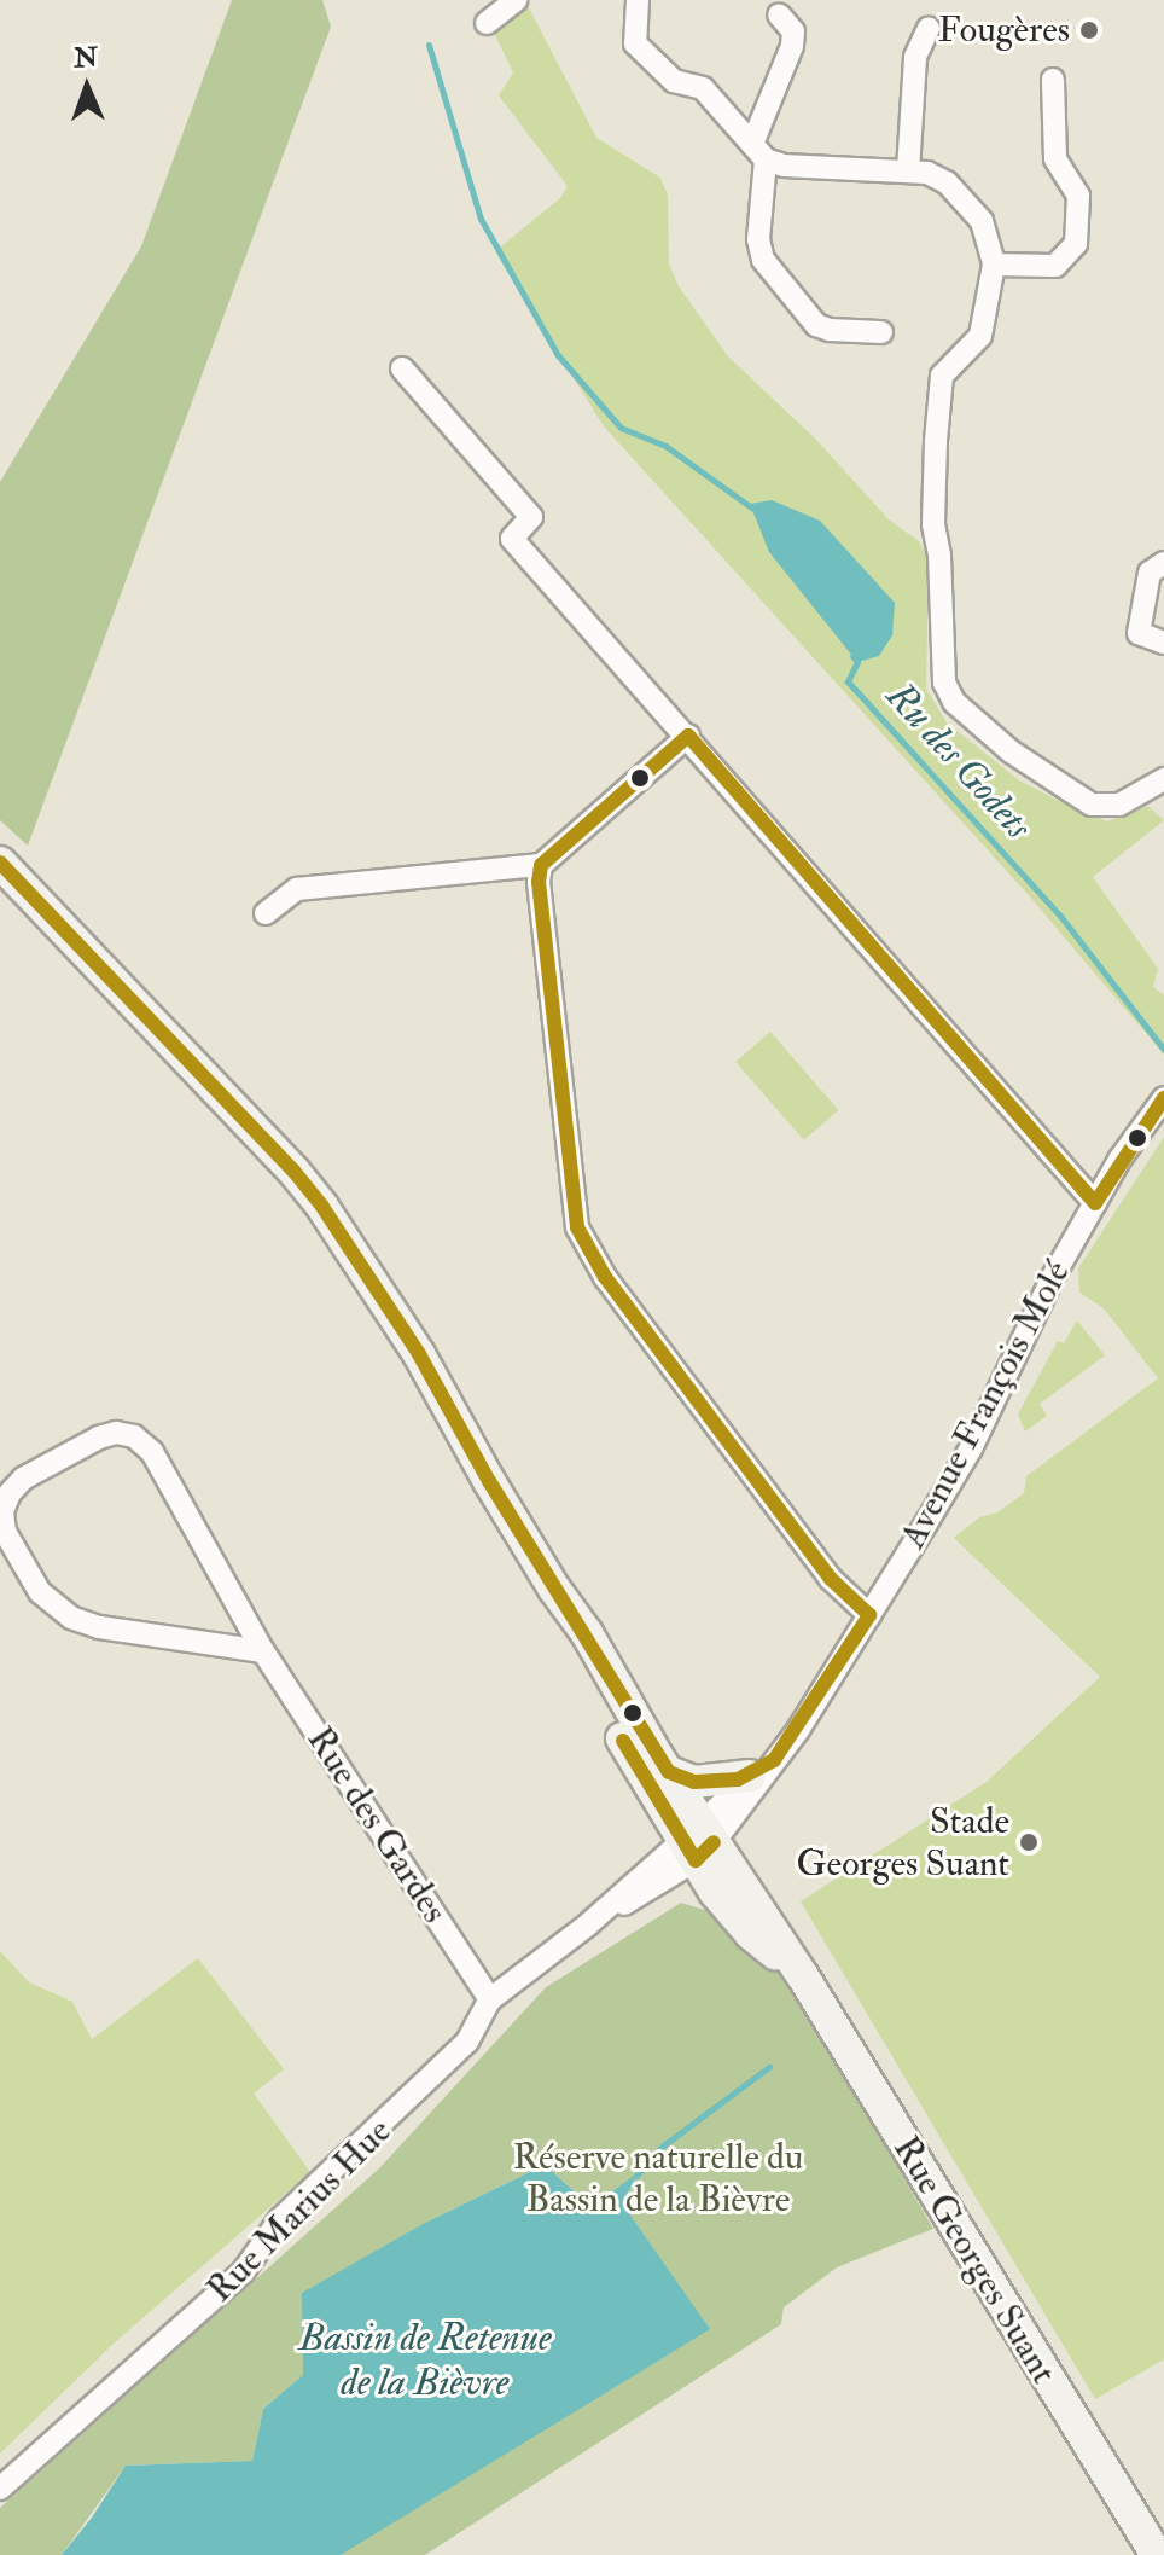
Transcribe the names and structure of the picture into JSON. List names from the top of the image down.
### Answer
{
  "streets": {
    "main road": ["Rue Georges Suant"],
    "street": ["Avenue François Molé", "Rue des Gardes", "Rue Marius Hue"]
  },
  "crossings": [
    ["Avenue François Molé", "Rue Marius Hue"],
    ["Avenue François Molé", "Rue Georges Suant"],
    ["Rue des Gardes", "Rue Marius Hue"],
    ["Rue Marius Hue", "Rue Georges Suant"]
  ],
  "water": ["Ru des Godets", "Bassin de Retenue de la Bièvre"],
  "parks": ["Réserve naturelle du Bassin de la Bièvre"],
  "places": ["Fougères", "Stade Georges Suant"],
  "north": "top"
}
